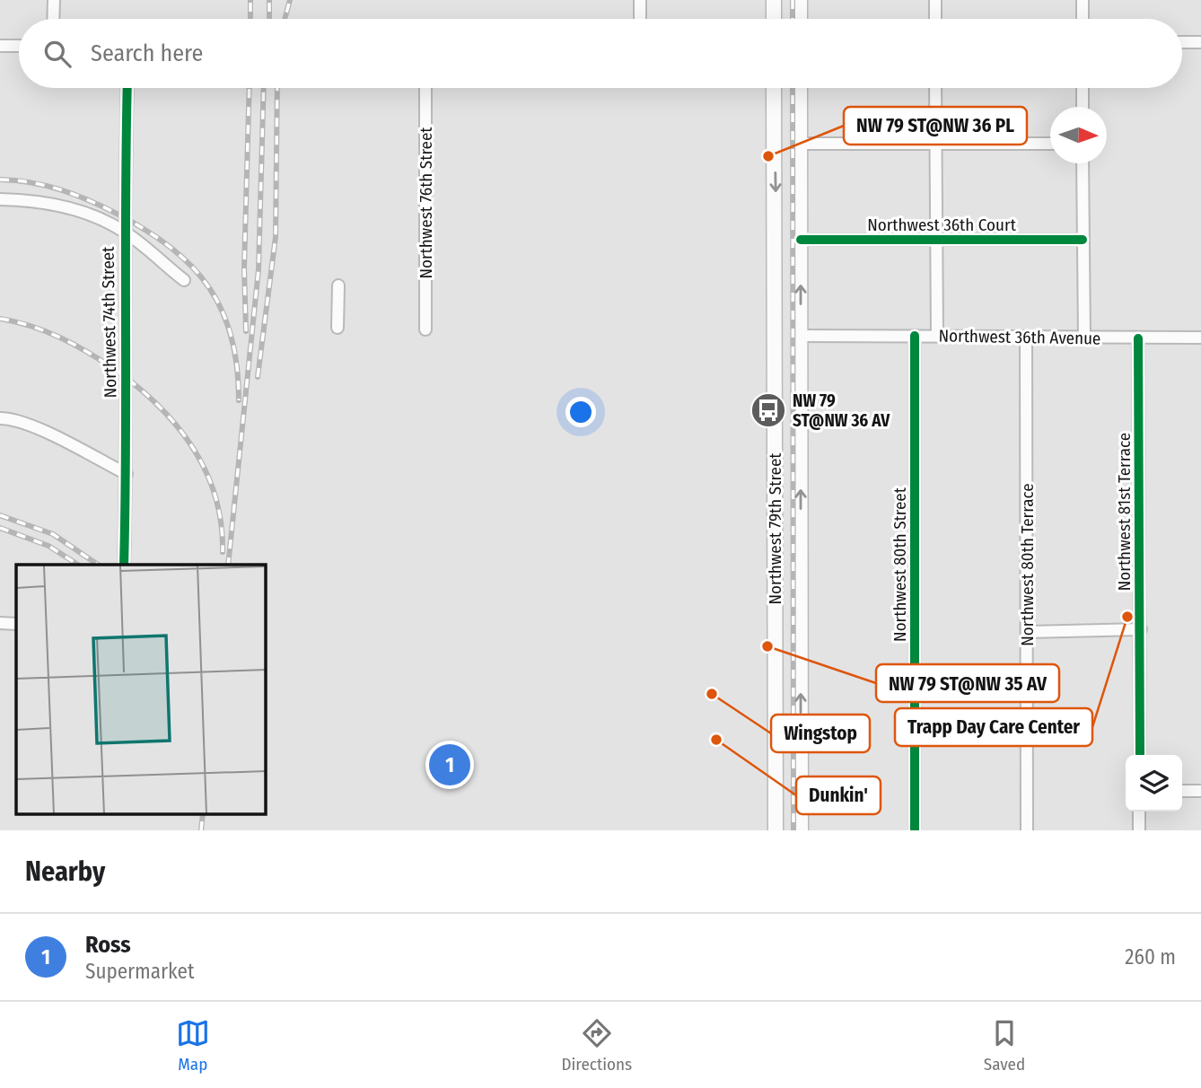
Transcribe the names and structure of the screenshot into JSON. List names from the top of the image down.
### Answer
{
  "streets": {
    "main road": ["Northwest 79th Street"],
    "street": [
      "Northwest 76th Street",
      "Northwest 36th Court",
      "Northwest 74th Street",
      "Northwest 36th Avenue",
      "Northwest 81st Terrace",
      "Northwest 80th Street",
      "Northwest 80th Terrace"
    ]
  },
  "crossings": [
    ["Northwest 36th Court", "Northwest 79th Street"],
    ["Northwest 36th Avenue", "Northwest 81st Terrace"],
    ["Northwest 36th Avenue", "Northwest 79th Street"],
    ["Northwest 36th Avenue", "Northwest 80th Street"],
    ["Northwest 36th Avenue", "Northwest 80th Terrace"]
  ],
  "places": {
    "other": [
      "NW 79 ST@NW 36 PL",
      "Trapp Day Care Center",
      "NW 79 ST@NW 35 AV",
      "Wingstop",
      "Dunkin'"
    ],
    "bus stop": ["NW 79 ST@NW 36 AV"]
  },
  "north": "right",
  "page": {
    "search": "Search here",
    "pins": "1",
    "heading": "Nearby",
    "list": [
      {
        "mark": "1",
        "name": "Ross",
        "note": "Supermarket",
        "value": "260 m"
      }
    ],
    "nav": ["Map", "Directions", "Saved"]
  }
}
